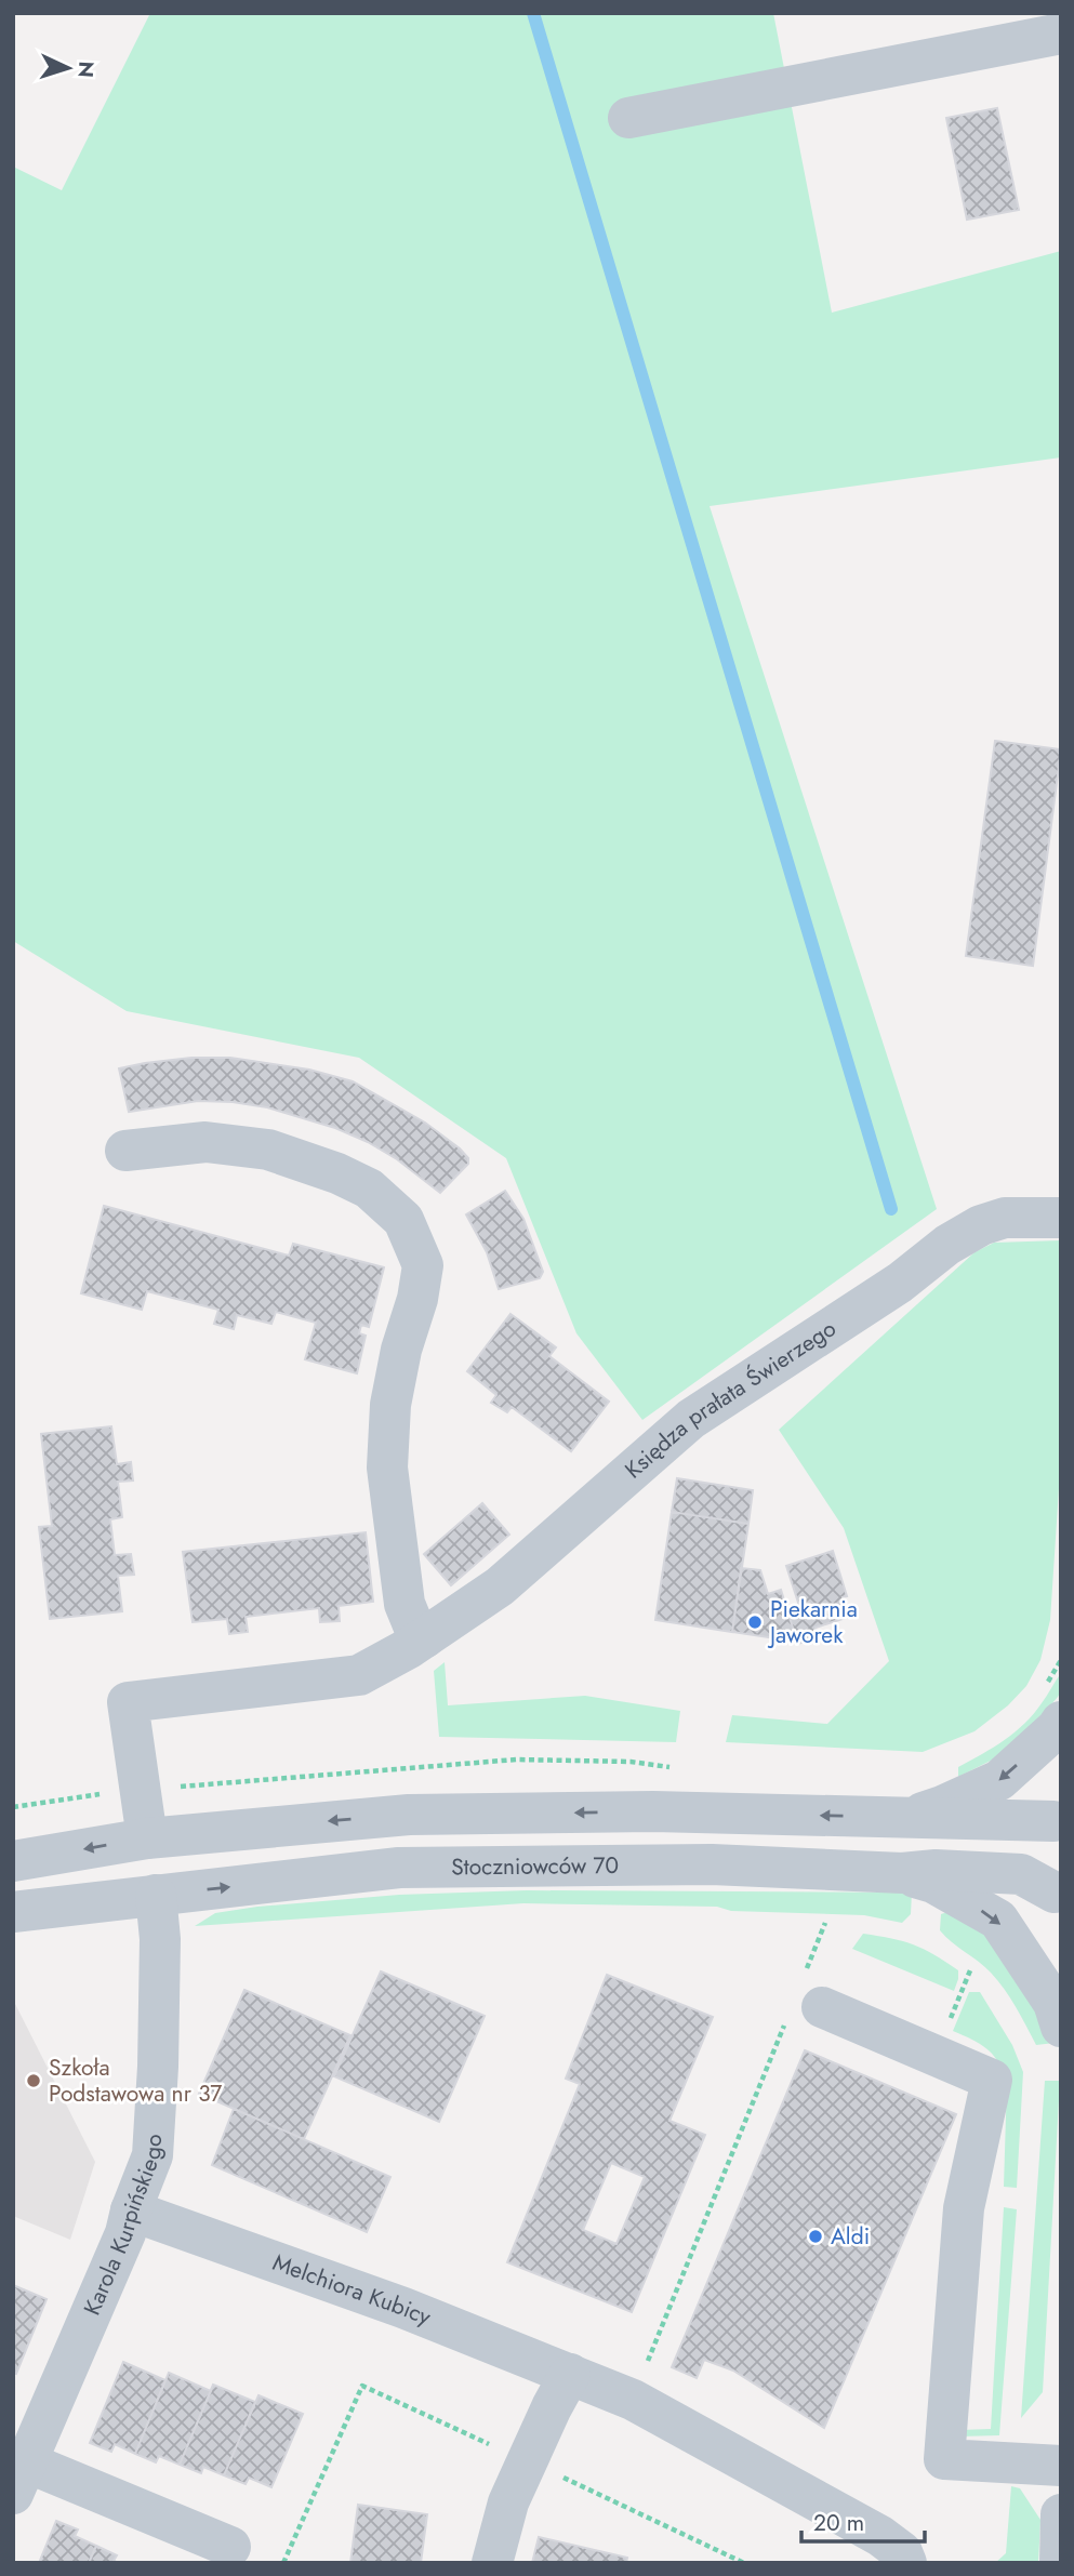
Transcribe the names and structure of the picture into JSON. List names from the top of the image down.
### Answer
{
  "streets": {
    "street": [
      "Księdza prałata Świerzego",
      "Stoczniowców 70",
      "Karola Kurpińskiego",
      "Melchiora Kubicy"
    ]
  },
  "crossings": [
    ["Stoczniowców 70", "Karola Kurpińskiego"],
    ["Karola Kurpińskiego", "Melchiora Kubicy"]
  ],
  "places": ["Piekarnia Jaworek", "Szkoła Podstawowa nr 37", "Aldi"],
  "scale_bar": "20 m",
  "north": "right"
}
